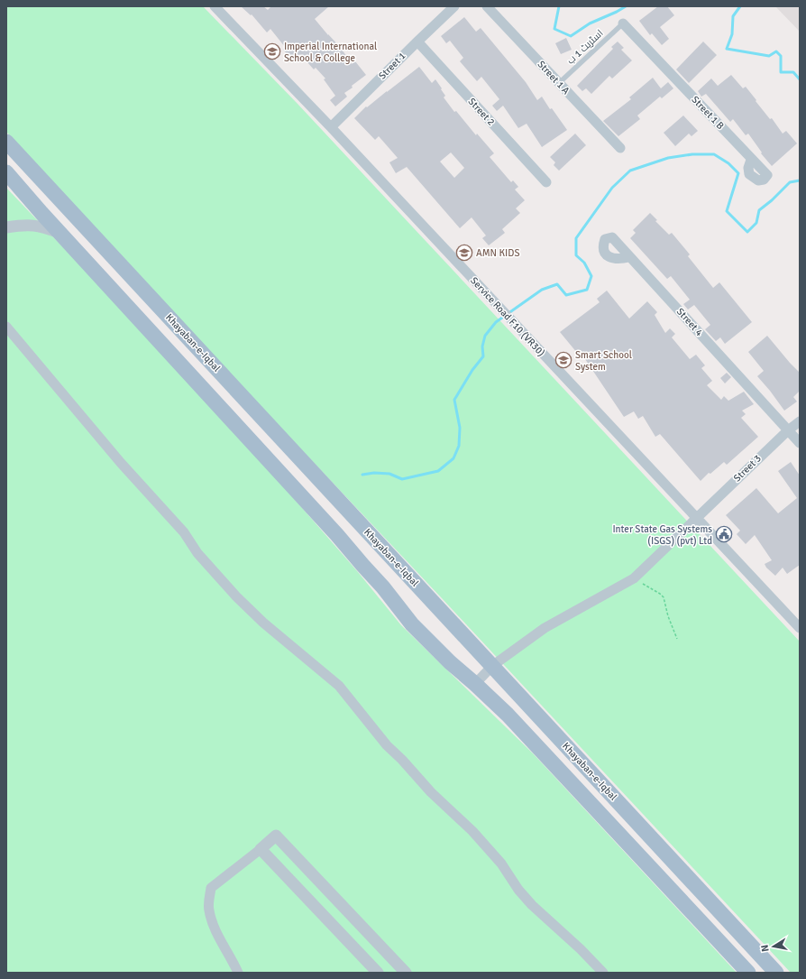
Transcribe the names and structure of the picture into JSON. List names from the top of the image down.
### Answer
{
  "streets": {
    "main road": ["Khayaban-e-Iqbal"],
    "street": [
      "Street 1",
      "Street 1 A",
      "Street 2",
      "Street 1 B",
      "Service Road F10 (VR30)",
      "Street 4",
      "Street 3"
    ],
    "lane": ["اسٹریٹ 1 ب"]
  },
  "crossings": [
    ["اسٹریٹ 1 ب", "Street 1 A"],
    ["اسٹریٹ 1 ب", "Street 1 B"],
    ["Street 1", "Street 2"],
    ["Street 1", "Service Road F10 (VR30)"],
    ["Service Road F10 (VR30)", "Street 3"],
    ["Street 4", "Street 3"],
    ["Khayaban-e-Iqbal", "Street 3"]
  ],
  "places": {
    "school or university": ["Imperial International School & College", "AMN KIDS", "Smart School System"],
    "public building": ["Inter State Gas Systems (ISGS) (pvt) Ltd"]
  },
  "north": "left"
}
